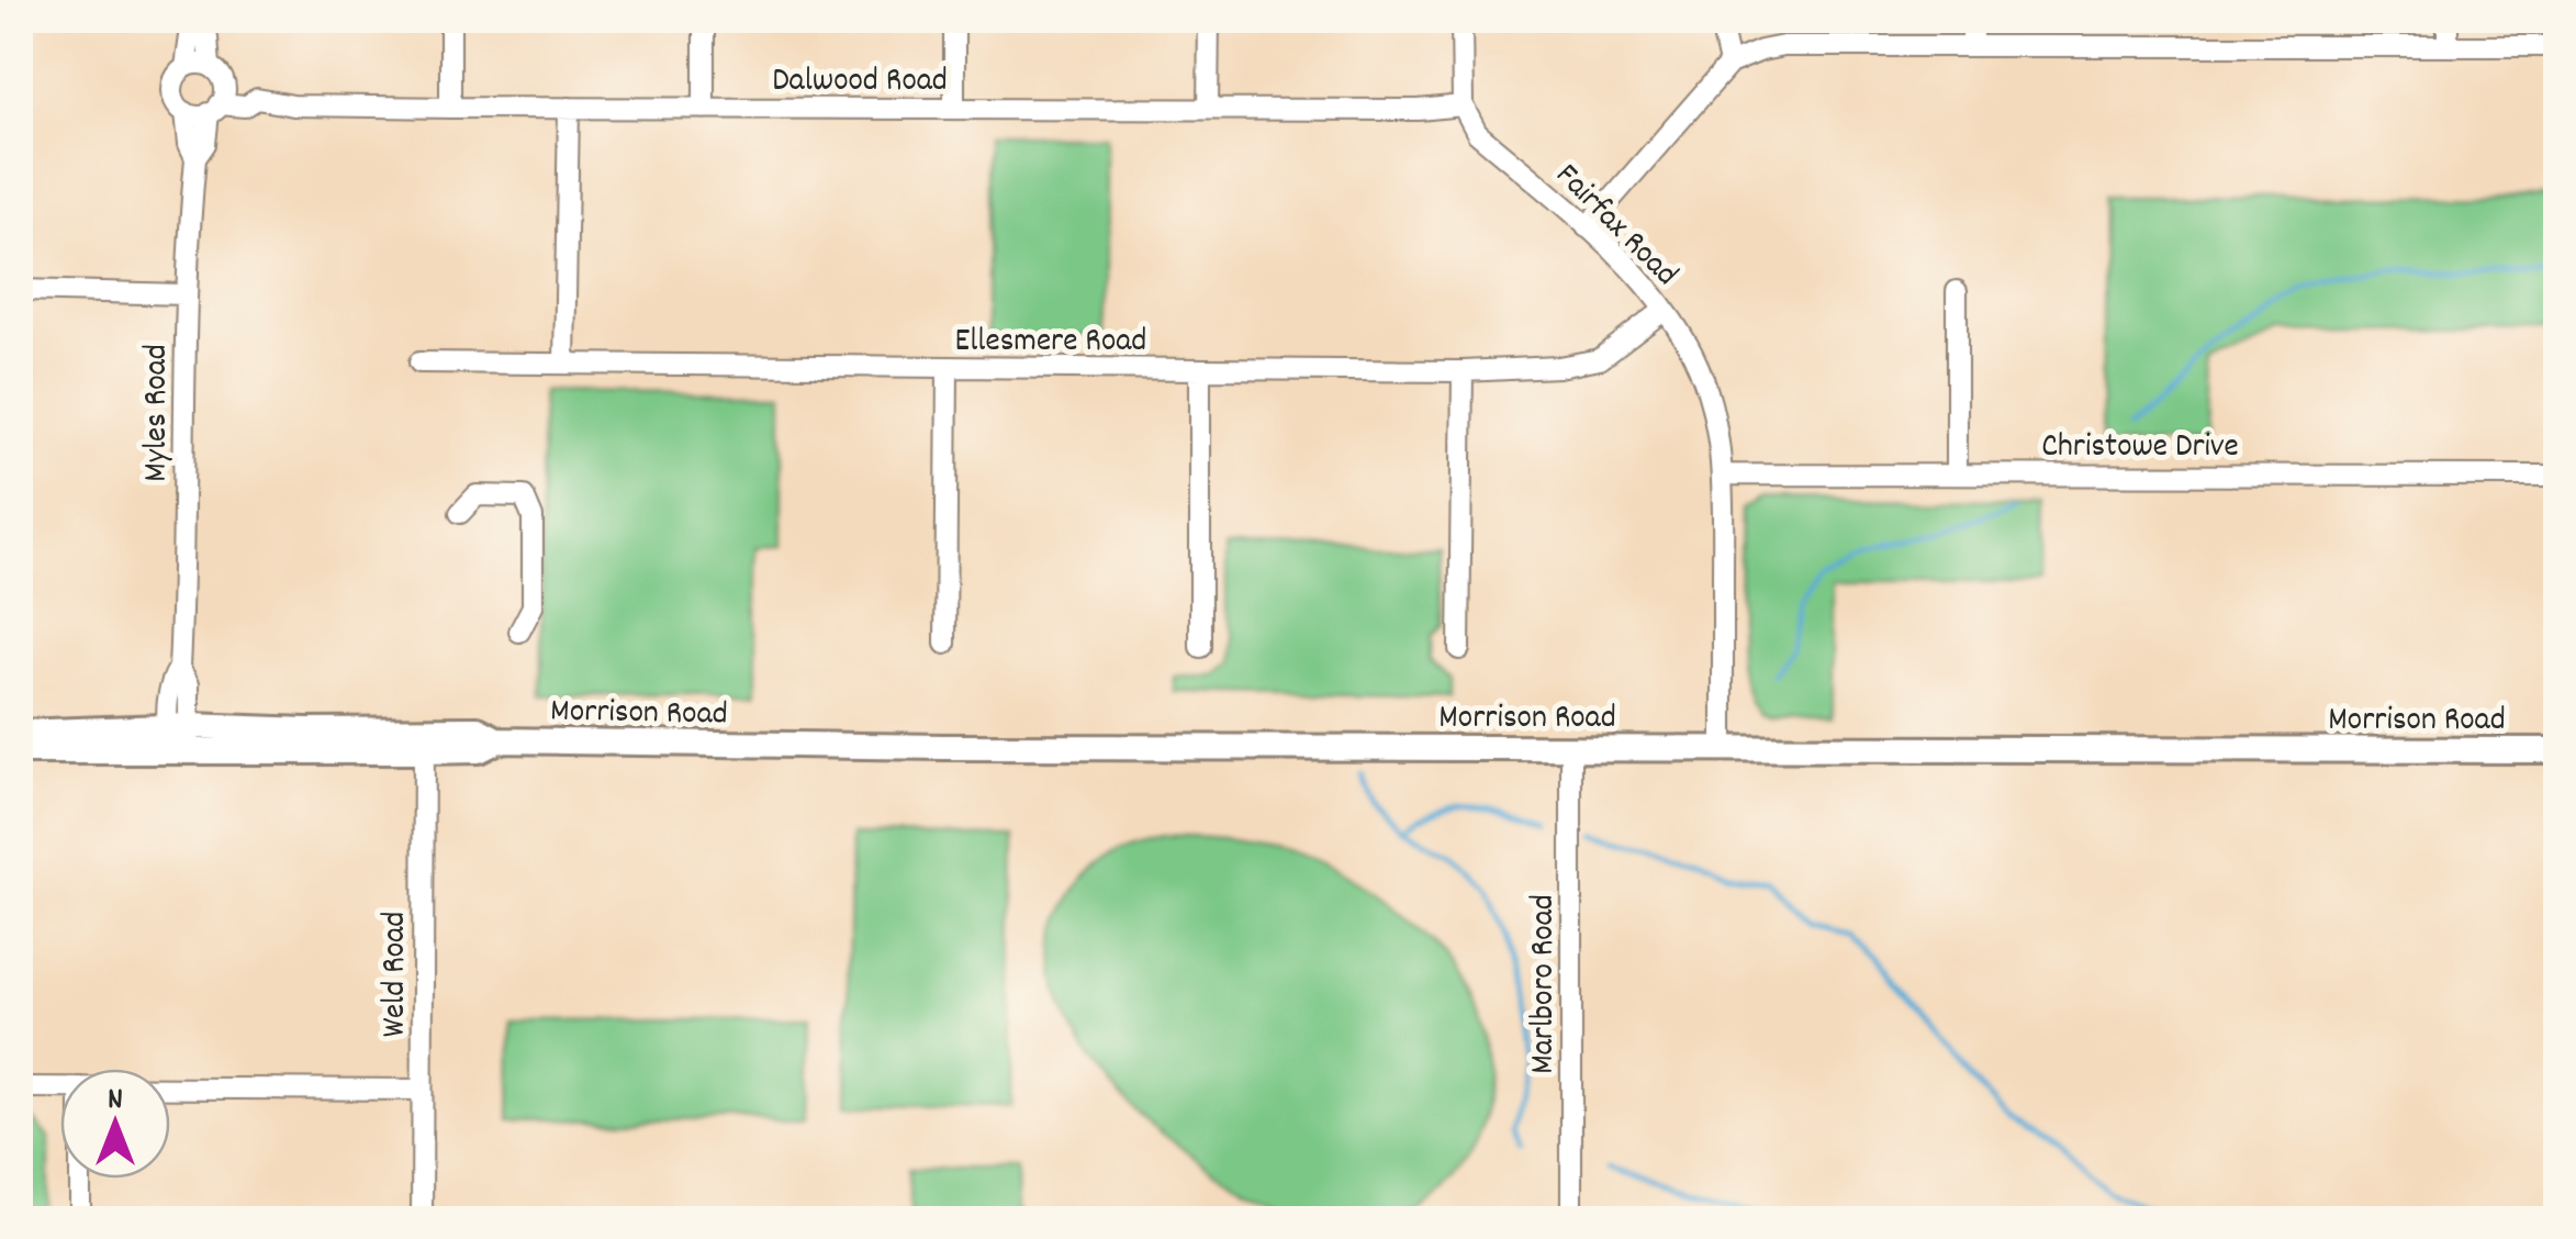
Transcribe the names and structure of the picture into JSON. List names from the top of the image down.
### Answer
{
  "streets": {
    "main road": ["Morrison Road"],
    "street": [
      "Dalwood Road",
      "Fairfax Road",
      "Ellesmere Road",
      "Myles Road",
      "Christowe Drive",
      "Weld Road",
      "Marlboro Road"
    ]
  },
  "crossings": [
    ["Dalwood Road", "Fairfax Road"],
    ["Dalwood Road", "Myles Road"],
    ["Fairfax Road", "Ellesmere Road"],
    ["Fairfax Road", "Christowe Drive"],
    ["Fairfax Road", "Morrison Road"],
    ["Myles Road", "Morrison Road"],
    ["Morrison Road", "Weld Road"],
    ["Morrison Road", "Marlboro Road"]
  ],
  "north": "top"
}
